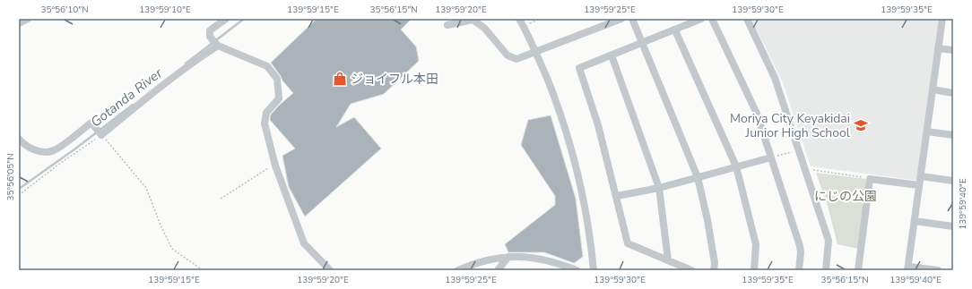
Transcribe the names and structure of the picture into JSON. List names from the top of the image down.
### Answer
{
  "water": ["Gotanda River"],
  "parks": ["にじの公園"],
  "places": {
    "shop": ["ジョイフル本田"],
    "school or university": ["Moriya City Keyakidai Junior High School"]
  },
  "coordinates": [
    "35°56'10\"N",
    "139°59'10\"E",
    "139°59'15\"E",
    "35°56'15\"N",
    "139°59'20\"E",
    "139°59'25\"E",
    "139°59'30\"E",
    "139°59'35\"E",
    "35°56'05\"N",
    "139°59'40\"E"
  ]
}
